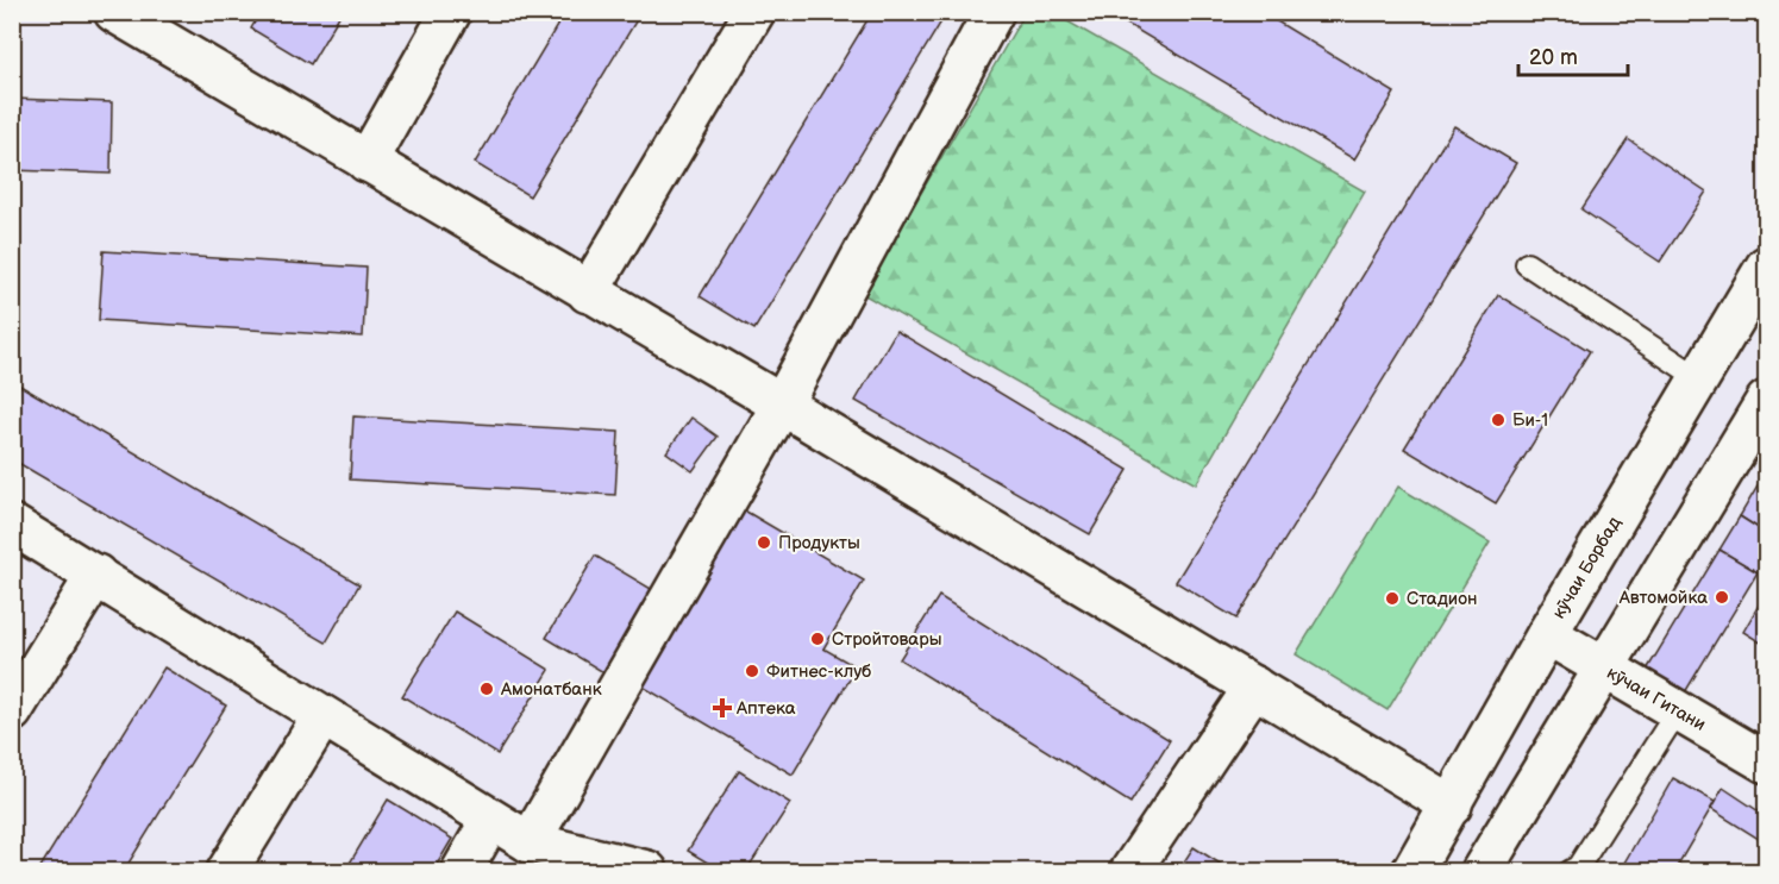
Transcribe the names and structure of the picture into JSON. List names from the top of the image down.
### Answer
{
  "streets": {
    "street": ["кӯчаи Борбад", "кӯчаи Гитани"]
  },
  "crossings": [
    ["кӯчаи Борбад", "кӯчаи Гитани"]
  ],
  "places": {
    "other": [
      "Би-1",
      "Продукты",
      "Автомойка",
      "Стадион",
      "Стройтовары",
      "Фитнес-клуб",
      "Амонатбанк"
    ],
    "health": ["Аптека"]
  },
  "scale_bar": "20 m"
}
